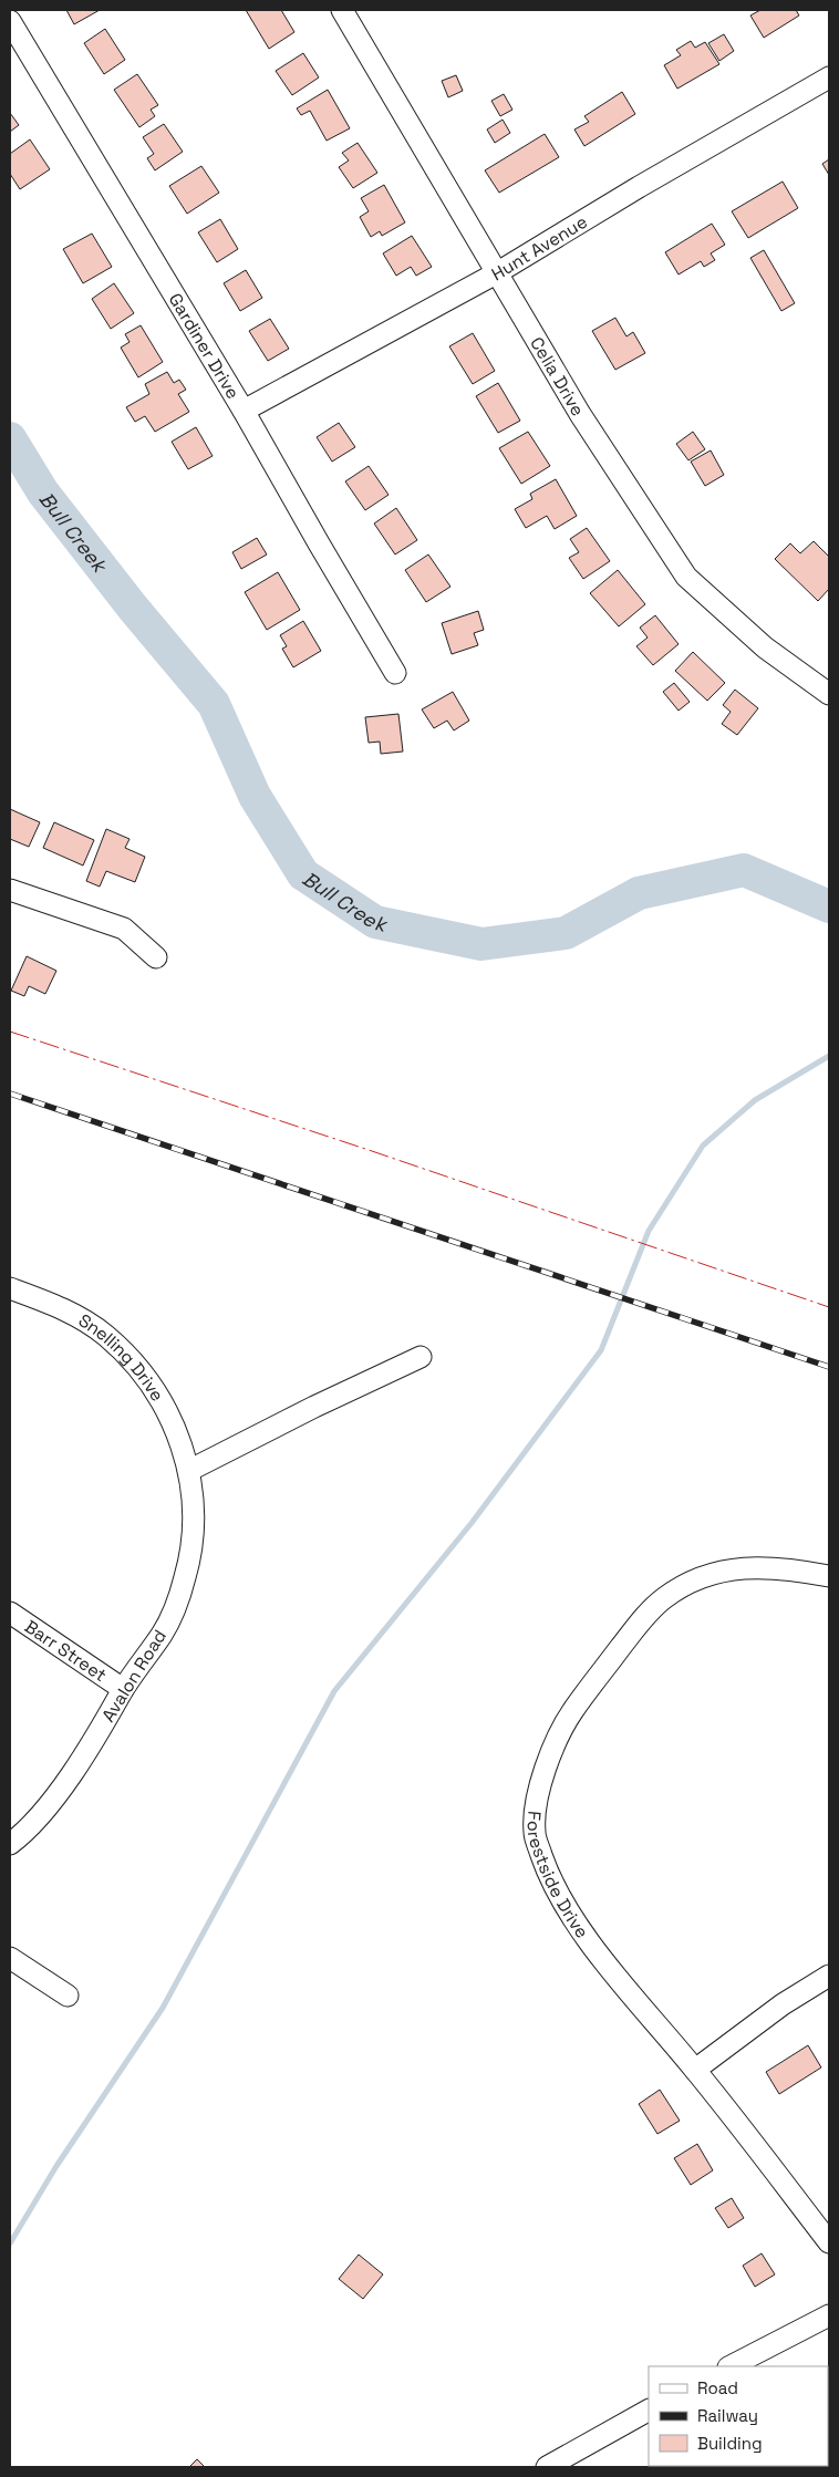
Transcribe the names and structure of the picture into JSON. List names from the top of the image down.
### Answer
{
  "streets": {
    "street": [
      "Hunt Avenue",
      "Gardiner Drive",
      "Celia Drive",
      "Snelling Drive",
      "Barr Street",
      "Avalon Road",
      "Forestside Drive"
    ]
  },
  "crossings": [
    ["Hunt Avenue", "Gardiner Drive"],
    ["Hunt Avenue", "Celia Drive"],
    ["Snelling Drive", "Avalon Road"],
    ["Barr Street", "Avalon Road"]
  ],
  "water": ["Bull Creek"],
  "legend": ["Road", "Railway", "Building"]
}
